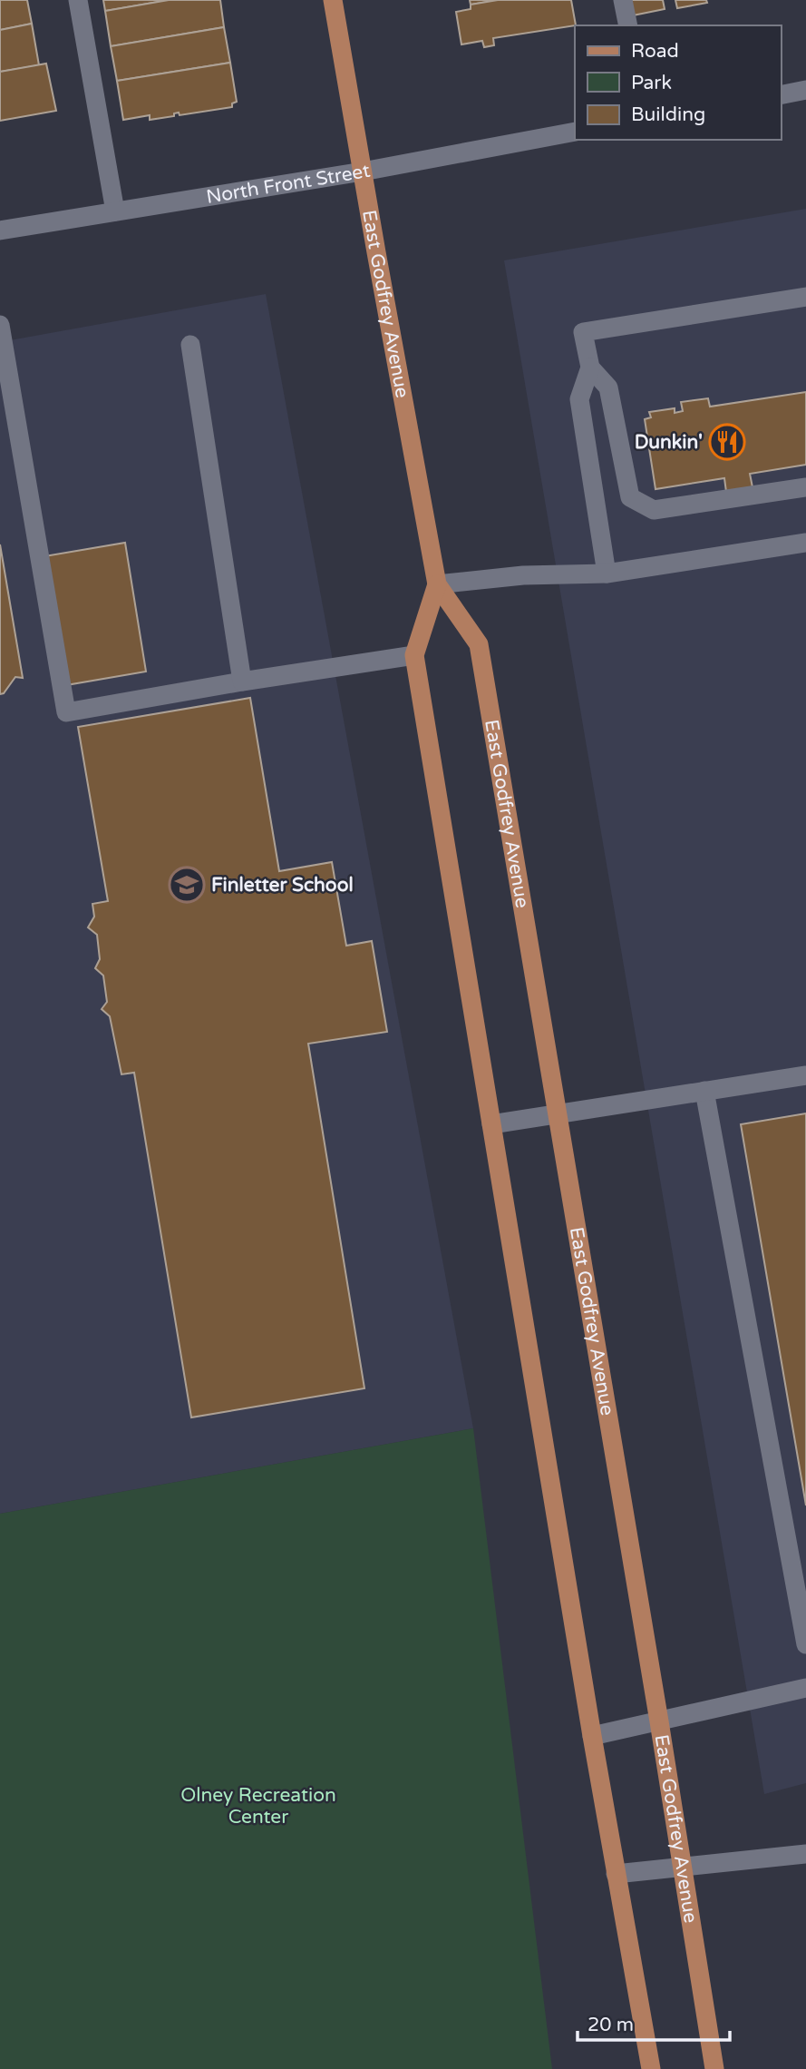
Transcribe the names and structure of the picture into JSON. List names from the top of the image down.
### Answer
{
  "streets": {
    "main road": ["East Godfrey Avenue"],
    "street": ["North Front Street"]
  },
  "crossings": [
    ["North Front Street", "East Godfrey Avenue"]
  ],
  "parks": ["Olney Recreation Center"],
  "places": {
    "restaurant": ["Dunkin'"],
    "school or university": ["Finletter School"]
  },
  "legend": ["Road", "Park", "Building"],
  "scale_bar": "20 m"
}
